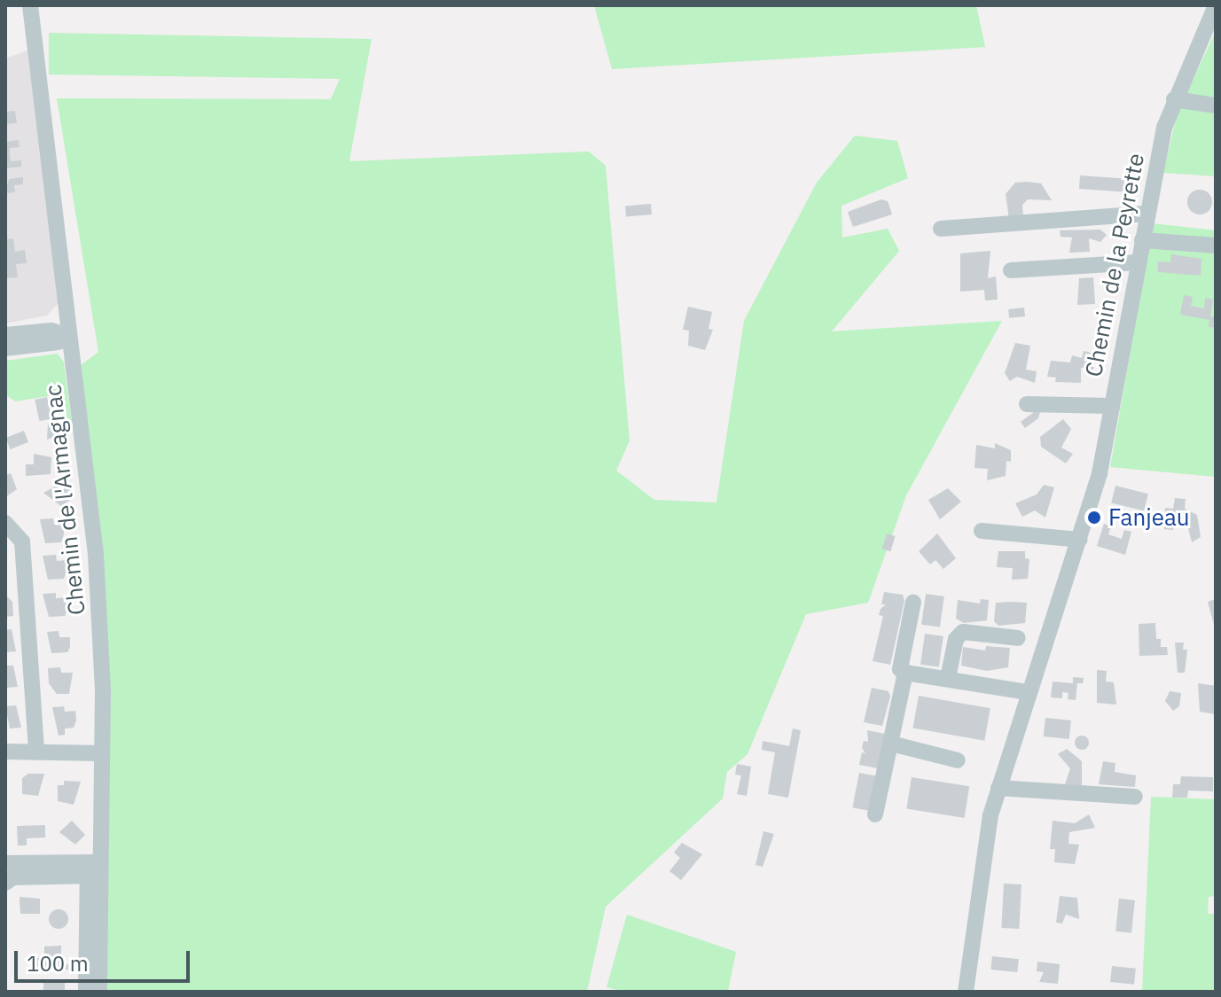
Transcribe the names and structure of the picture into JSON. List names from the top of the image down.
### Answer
{
  "streets": {
    "street": ["Chemin de la Peyrette", "Chemin de l'Armagnac"]
  },
  "places": ["Fanjeau"],
  "scale_bar": "100 m"
}
